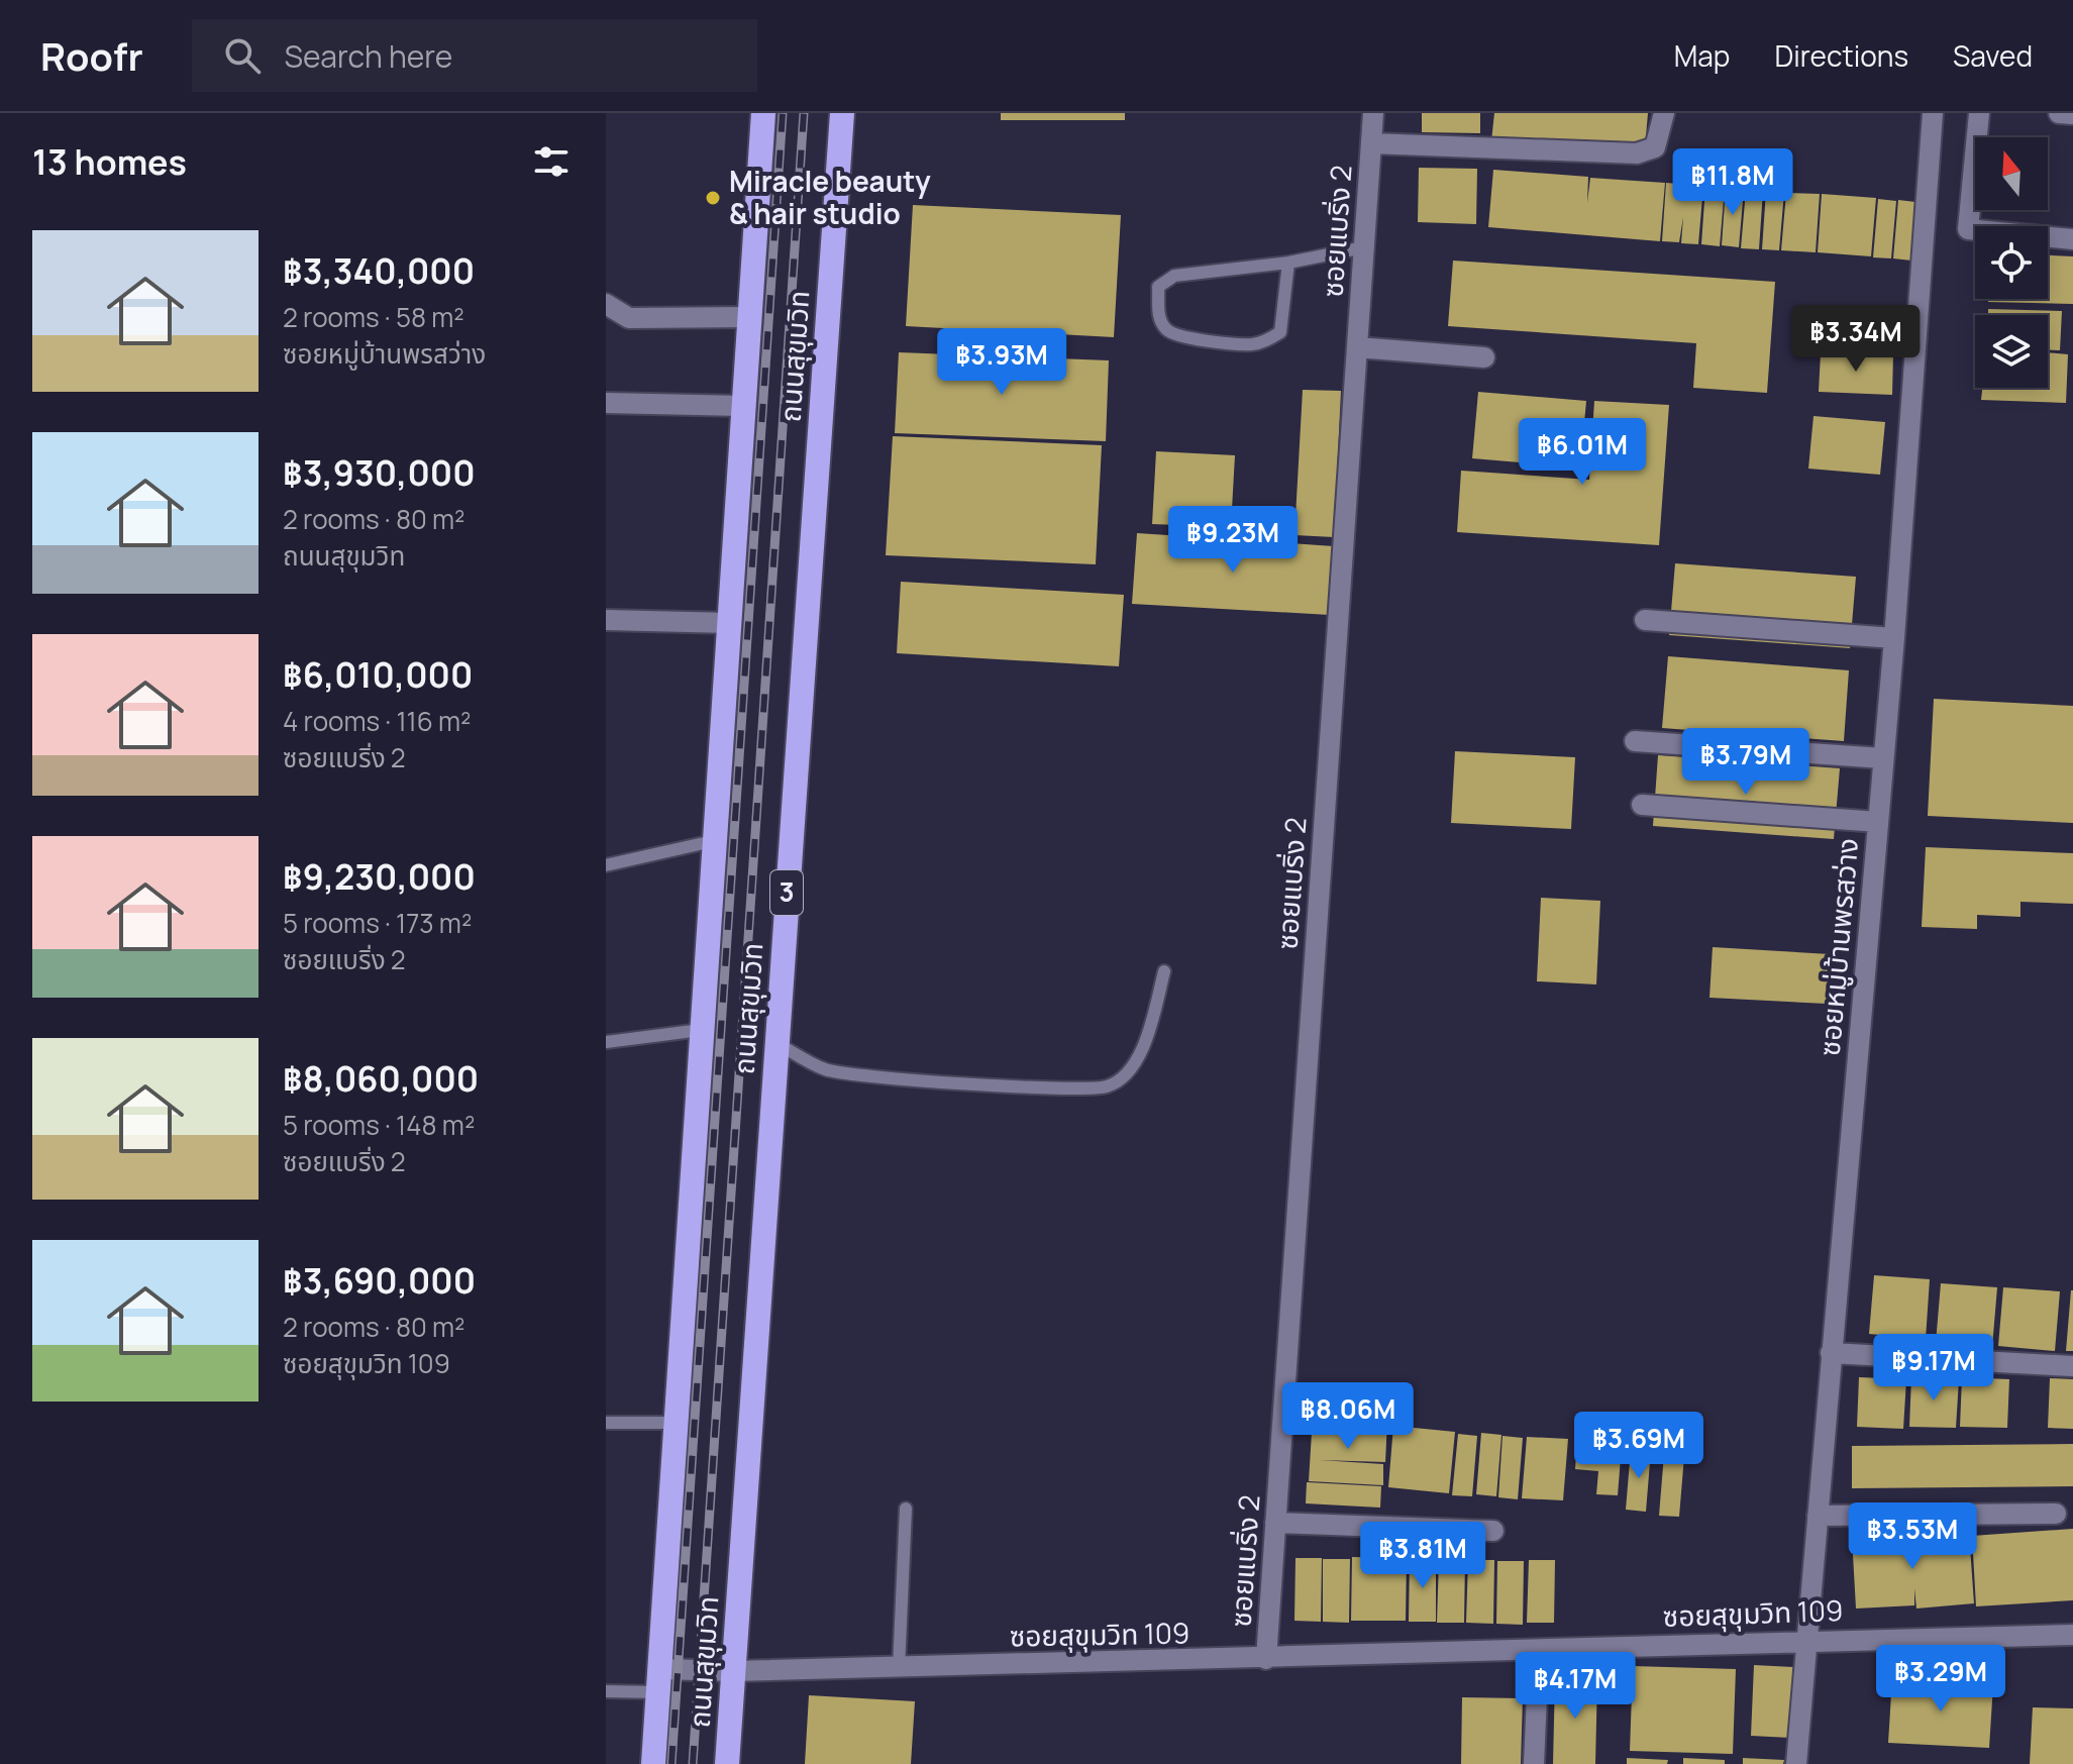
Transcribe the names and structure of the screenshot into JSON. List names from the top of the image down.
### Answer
{
  "streets": {
    "highway": ["ถนนสุขุมวิท", "3"],
    "street": ["ซอยแบริ่ง 2", "ซอยหมู่บ้านพรสว่าง", "ซอยสุขุมวิท 109"]
  },
  "crossings": [
    ["ซอยแบริ่ง 2", "ซอยสุขุมวิท 109"],
    ["ถนนสุขุมวิท", "ซอยสุขุมวิท 109"],
    ["ซอยหมู่บ้านพรสว่าง", "ซอยสุขุมวิท 109"]
  ],
  "places": ["Miracle beauty & hair studio"],
  "north": "top",
  "page": {
    "header": "Roofr",
    "search": "Search here",
    "nav": ["Map", "Directions", "Saved"],
    "heading": "13 homes",
    "price": [
      "฿11.8M",
      "฿3.34M",
      "฿3.93M",
      "฿6.01M",
      "฿9.23M",
      "฿3.79M",
      "฿9.17M",
      "฿8.06M",
      "฿3.69M",
      "฿3.53M",
      "฿3.81M",
      "฿3.29M",
      "฿4.17M"
    ],
    "list": [
      {
        "name": "฿3,340,000",
        "note": "2 rooms · 58 m² · ซอยหมู่บ้านพรสว่าง"
      },
      {
        "name": "฿3,930,000",
        "note": "2 rooms · 80 m² · ถนนสุขุมวิท"
      },
      {
        "name": "฿6,010,000",
        "note": "4 rooms · 116 m² · ซอยแบริ่ง 2"
      },
      {
        "name": "฿9,230,000",
        "note": "5 rooms · 173 m² · ซอยแบริ่ง 2"
      },
      {
        "name": "฿8,060,000",
        "note": "5 rooms · 148 m² · ซอยแบริ่ง 2"
      },
      {
        "name": "฿3,690,000",
        "note": "2 rooms · 80 m² · ซอยสุขุมวิท 109"
      }
    ]
  }
}
